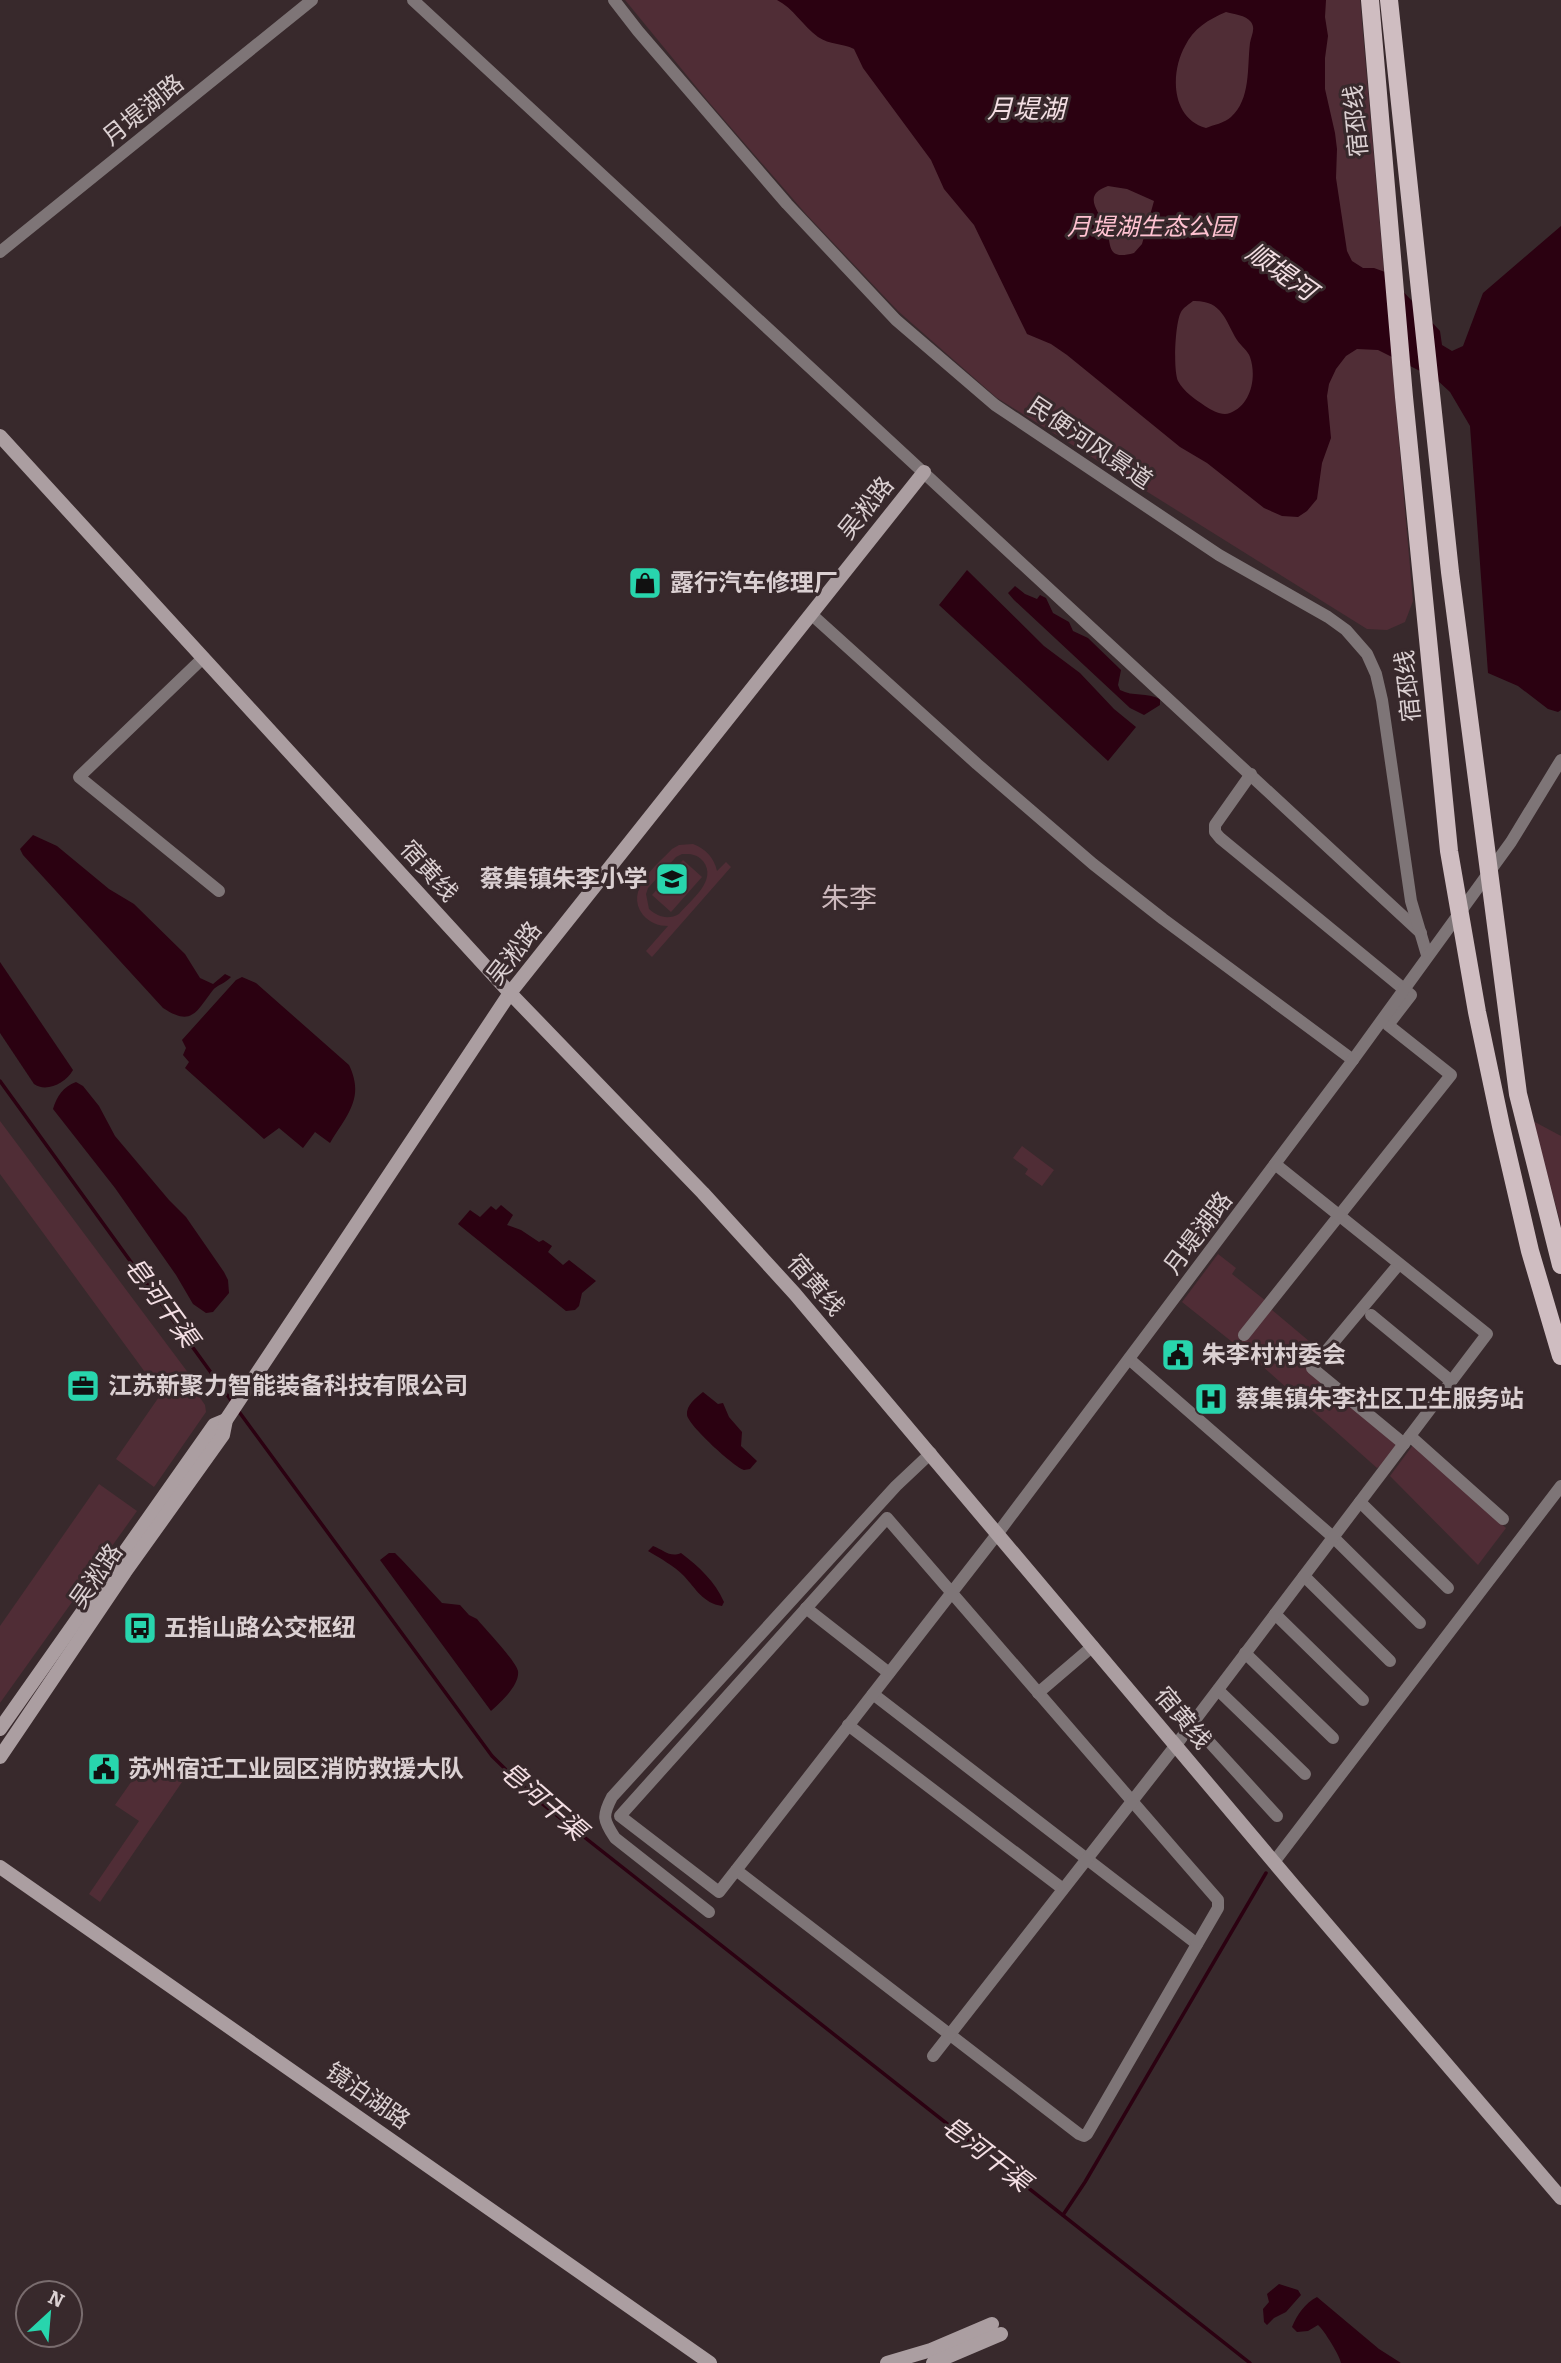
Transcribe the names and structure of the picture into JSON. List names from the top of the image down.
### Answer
{
  "streets": {
    "main road": [
      "宿邳线",
      "吴淞路",
      "宿黄线",
      "镜泊湖路"
    ],
    "street": ["月堤湖路", "民便河风景道"]
  },
  "crossings": [
    ["月堤湖路", "宿邳线"],
    ["月堤湖路", "民便河风景道"],
    ["月堤湖路", "宿黄线"],
    ["吴淞路", "宿黄线"]
  ],
  "districts": ["朱李"],
  "water": ["月堤湖", "顺堤河", "皂河干渠"],
  "parks": ["月堤湖生态公园"],
  "places": {
    "shop": ["露行汽车修理厂"],
    "school or university": ["蔡集镇朱李小学"],
    "public building": ["朱李村村委会", "苏州宿迁工业园区消防救援大队"],
    "office": ["江苏新聚力智能装备科技有限公司"],
    "hospital": ["蔡集镇朱李社区卫生服务站"],
    "bus stop": ["五指山路公交枢纽"]
  },
  "north": "top right"
}
